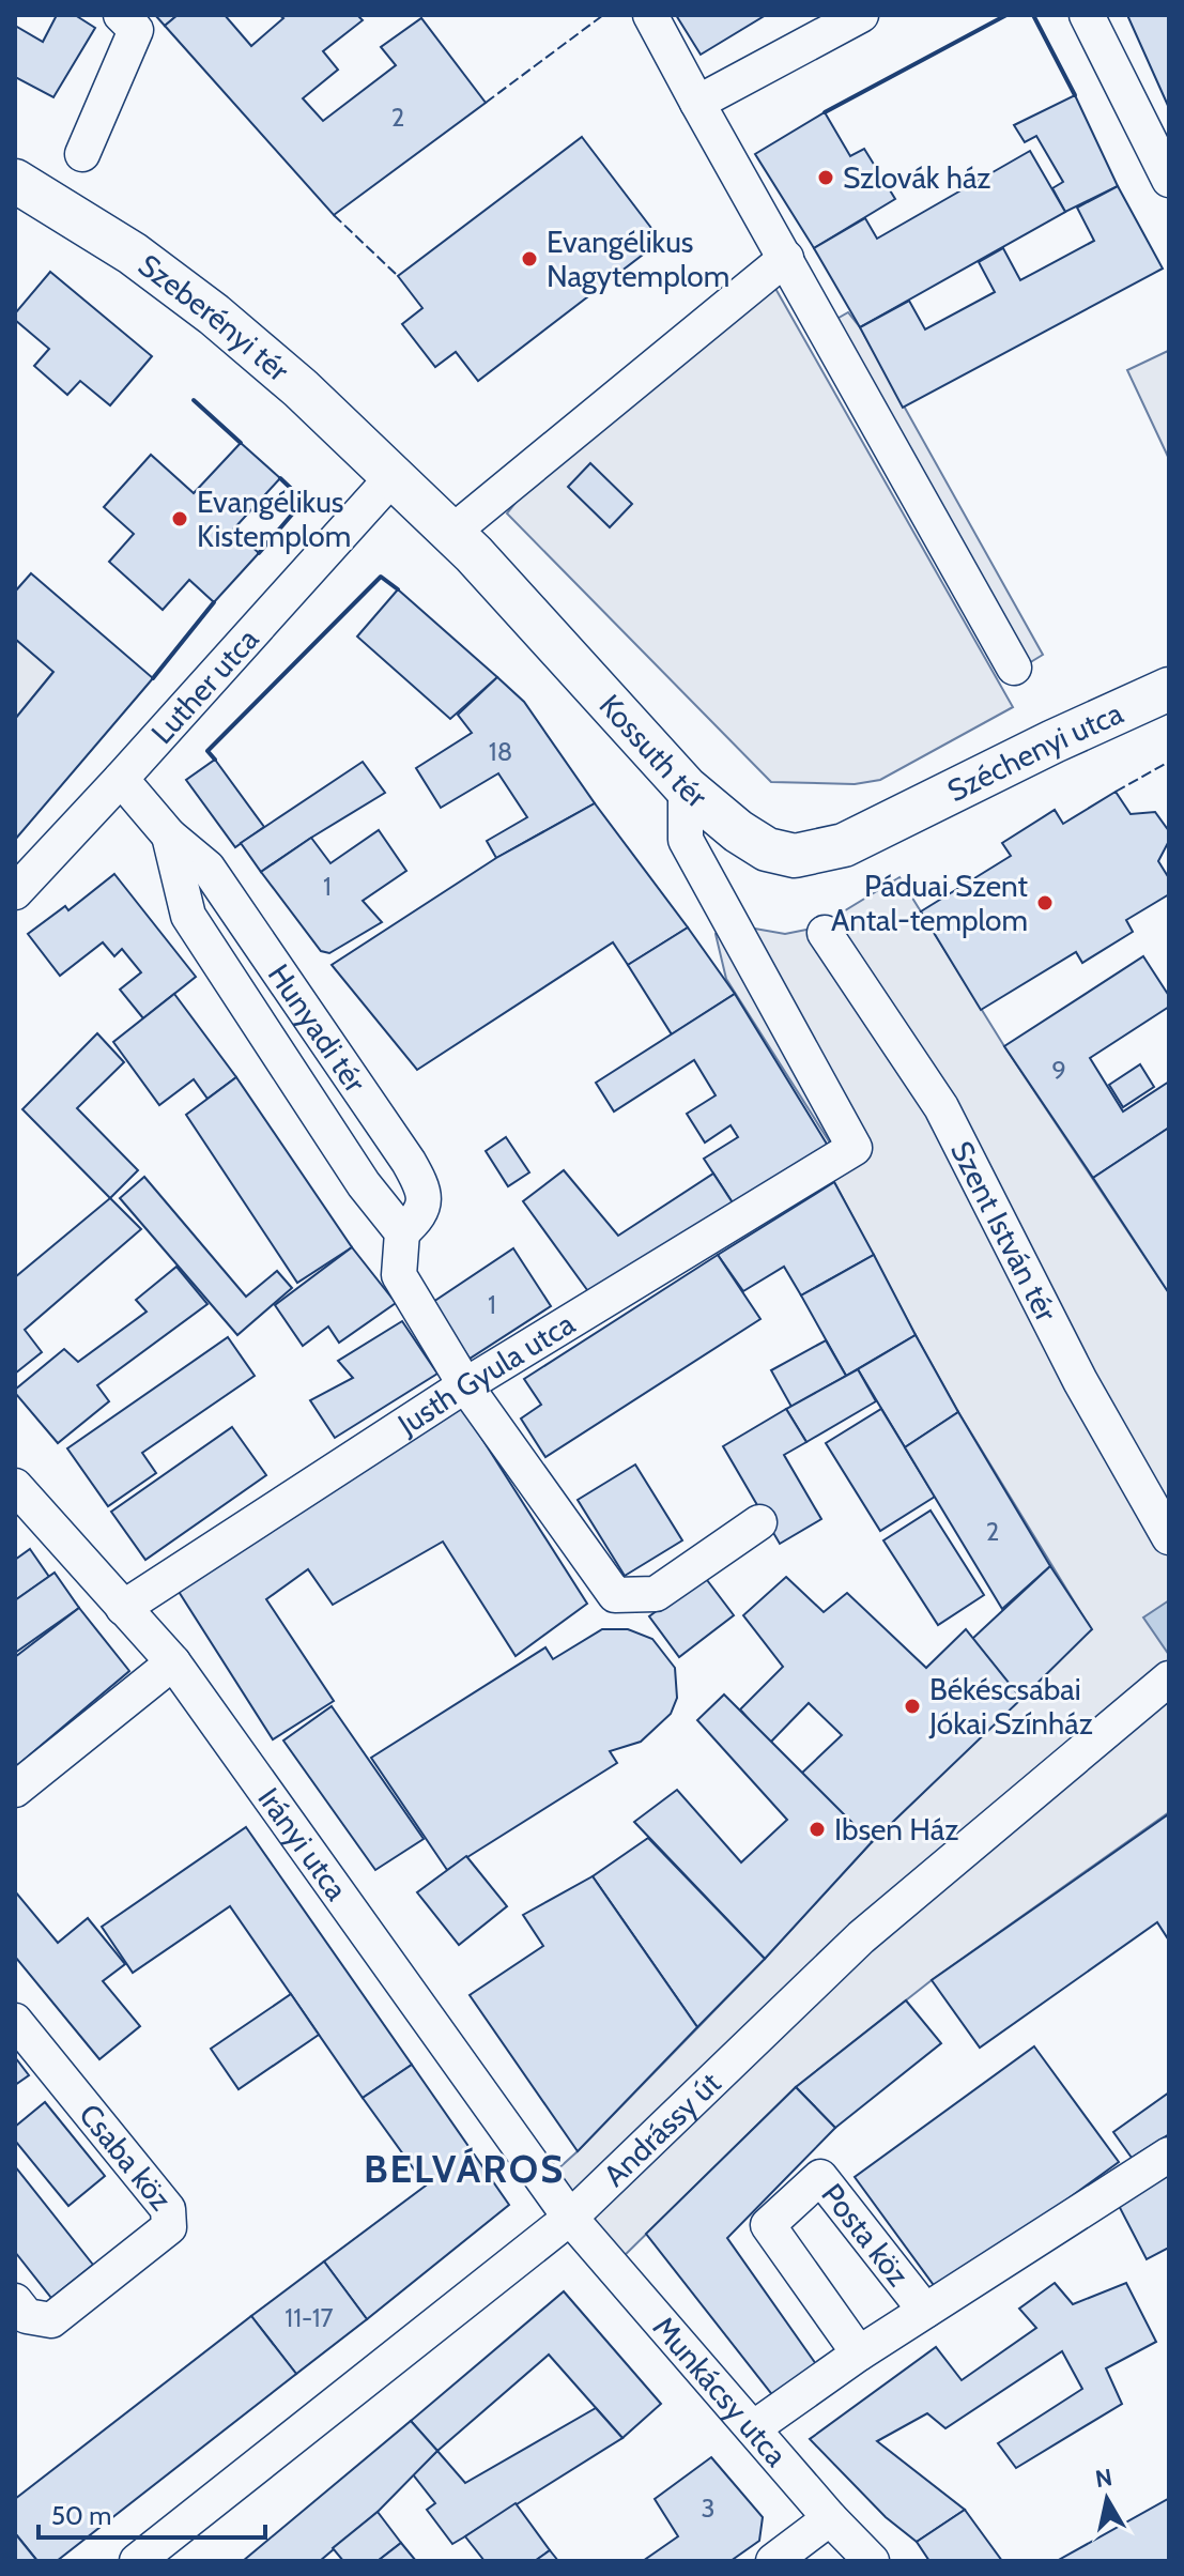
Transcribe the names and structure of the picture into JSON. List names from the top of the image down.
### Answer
{
  "streets": {
    "main road": ["Szeberényi tér", "Kossuth tér", "Széchenyi utca"],
    "street": [
      "Luther utca",
      "Hunyadi tér",
      "Szent István tér",
      "Justh Gyula utca",
      "Irányi utca",
      "Andrássy út",
      "Csaba köz",
      "Posta köz",
      "Munkácsy utca"
    ]
  },
  "crossings": [
    ["Szeberényi tér", "Luther utca"],
    ["Szeberényi tér", "Kossuth tér"],
    ["Luther utca", "Kossuth tér"],
    ["Luther utca", "Hunyadi tér"],
    ["Kossuth tér", "Széchenyi utca"],
    ["Kossuth tér", "Justh Gyula utca"],
    ["Hunyadi tér", "Justh Gyula utca"],
    ["Justh Gyula utca", "Irányi utca"],
    ["Irányi utca", "Andrássy út"],
    ["Irányi utca", "Munkácsy utca"],
    ["Andrássy út", "Munkácsy utca"],
    ["Posta köz", "Munkácsy utca"]
  ],
  "districts": ["BELVÁROS"],
  "places": [
    "Szlovák ház",
    "Evangélikus Nagytemplom",
    "Evangélikus Kistemplom",
    "Páduai Szent Antal-templom",
    "Békéscsabai Jókai Színház",
    "Ibsen Ház"
  ],
  "house_numbers": [
    "2",
    "18",
    "1",
    "9",
    "1",
    "2",
    "11-17",
    "3"
  ],
  "scale_bar": "50 m",
  "north": "top"
}
